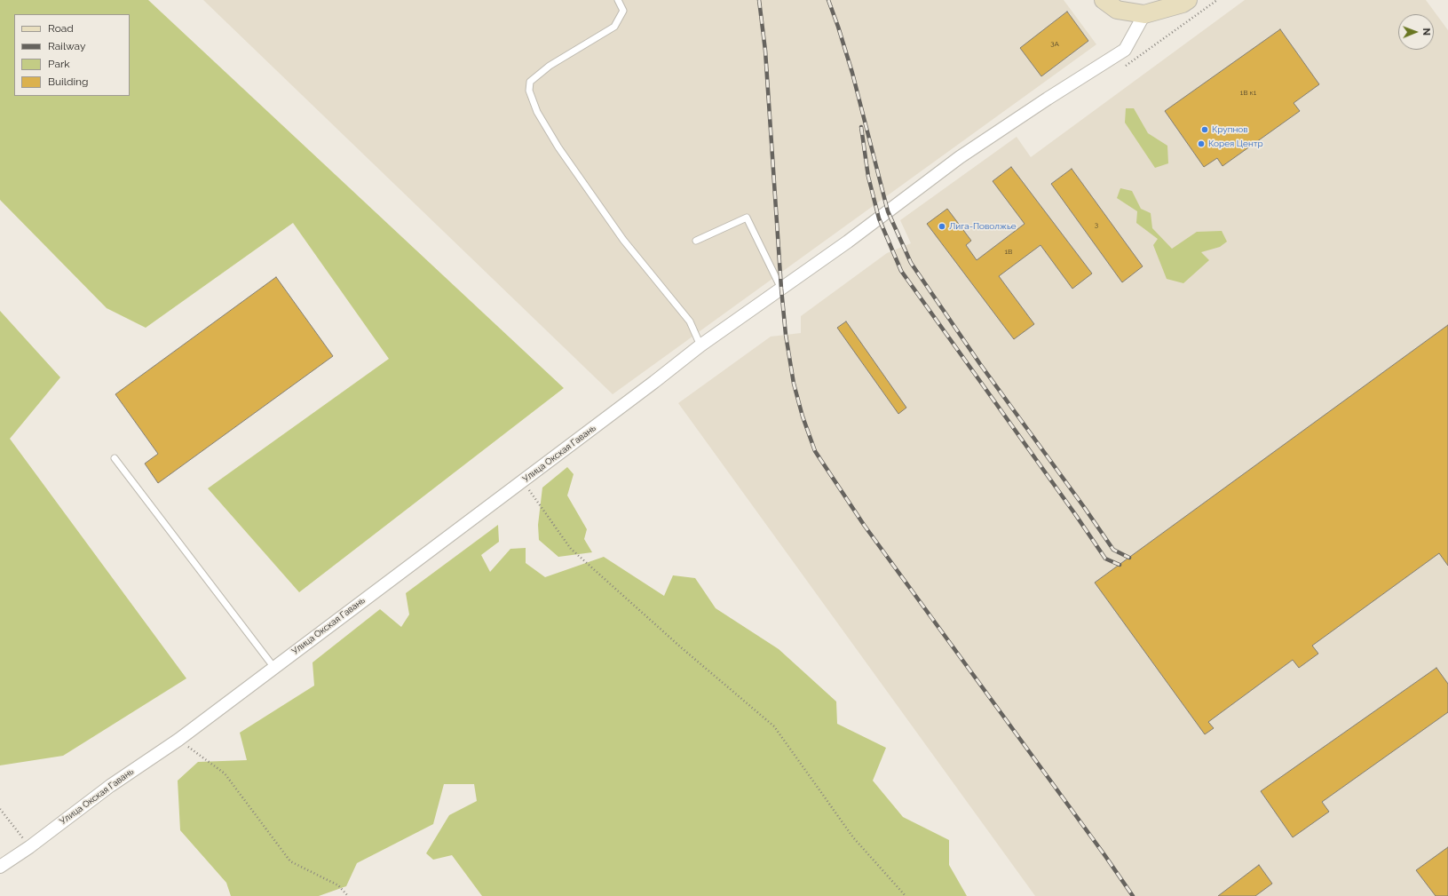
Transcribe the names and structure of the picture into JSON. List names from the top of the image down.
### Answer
{
  "streets": {
    "street": ["Улица Окская Гавань"]
  },
  "places": ["Крупнов", "Корея Центр", "Лига-Поволжье"],
  "house_numbers": [
    "3А",
    "1В к1",
    "3",
    "1В"
  ],
  "legend": [
    "Road",
    "Railway",
    "Park",
    "Building"
  ],
  "north": "right"
}
